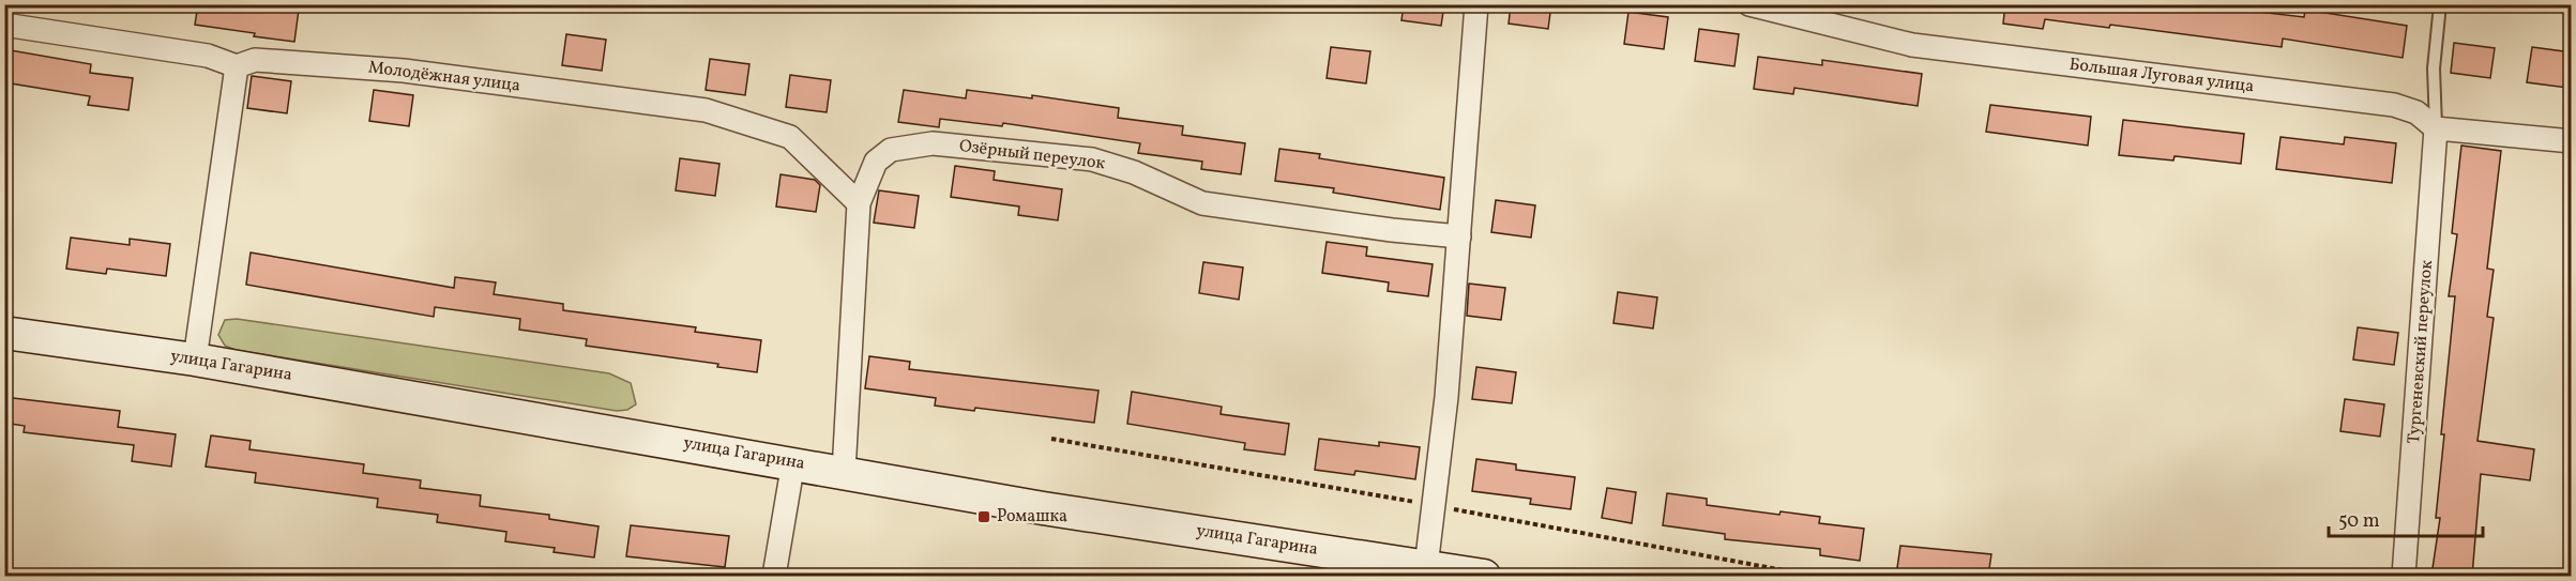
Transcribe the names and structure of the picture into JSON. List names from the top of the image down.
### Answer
{
  "streets": {
    "main road": ["улица Гагарина"],
    "street": [
      "Большая Луговая улица",
      "Молодёжная улица",
      "Озёрный переулок",
      "Тургеневский переулок"
    ]
  },
  "crossings": [
    ["Большая Луговая улица", "Тургеневский переулок"],
    ["Молодёжная улица", "Озёрный переулок"],
    ["Озёрный переулок", "улица Гагарина"]
  ],
  "places": {
    "transit": ["Ромашка"]
  },
  "scale_bar": "50 m"
}
